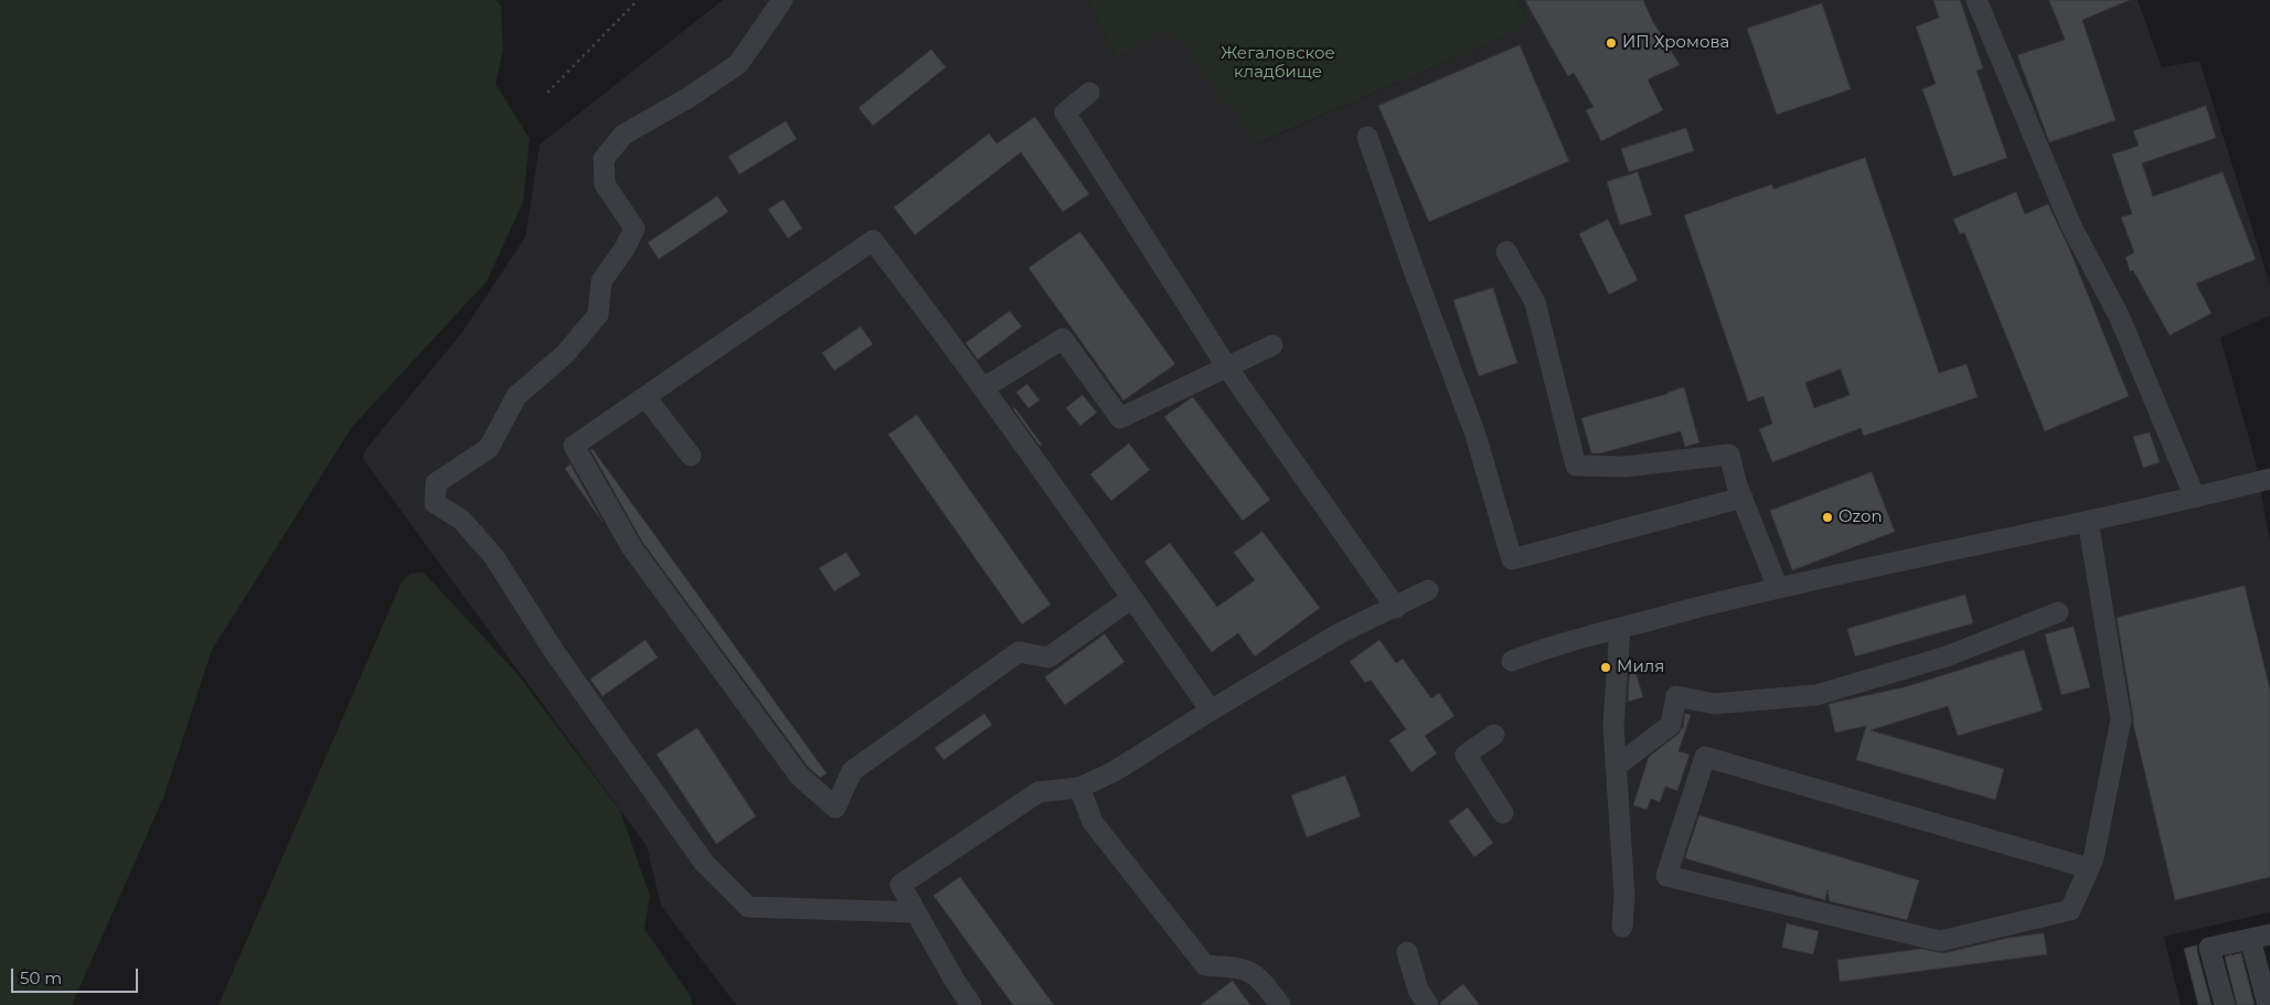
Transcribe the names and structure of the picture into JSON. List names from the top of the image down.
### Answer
{
  "parks": ["Жегаловское кладбище"],
  "places": ["ИП Хромова", "Ozon", "Миля"],
  "scale_bar": "50 m"
}
